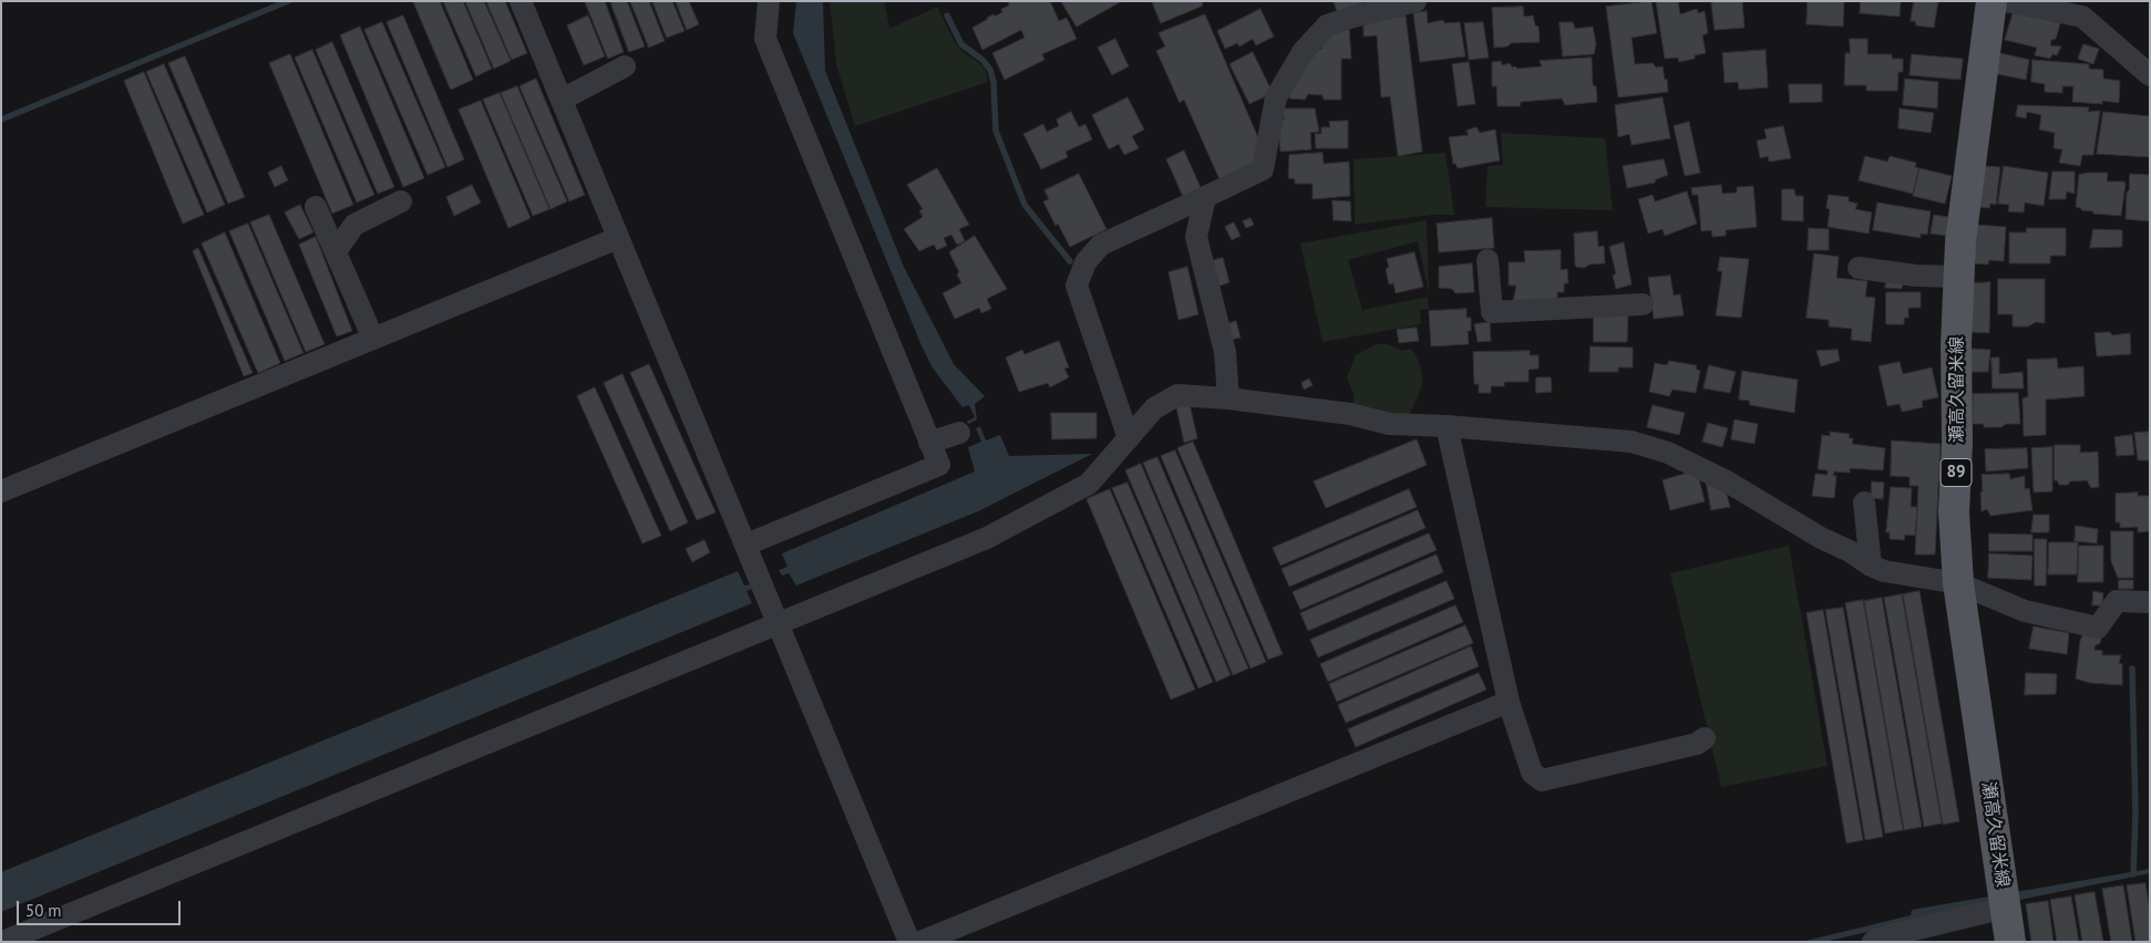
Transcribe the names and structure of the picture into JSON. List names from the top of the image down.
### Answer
{
  "streets": {
    "main road": ["瀬高久留米線", "89"]
  },
  "scale_bar": "50 m"
}
